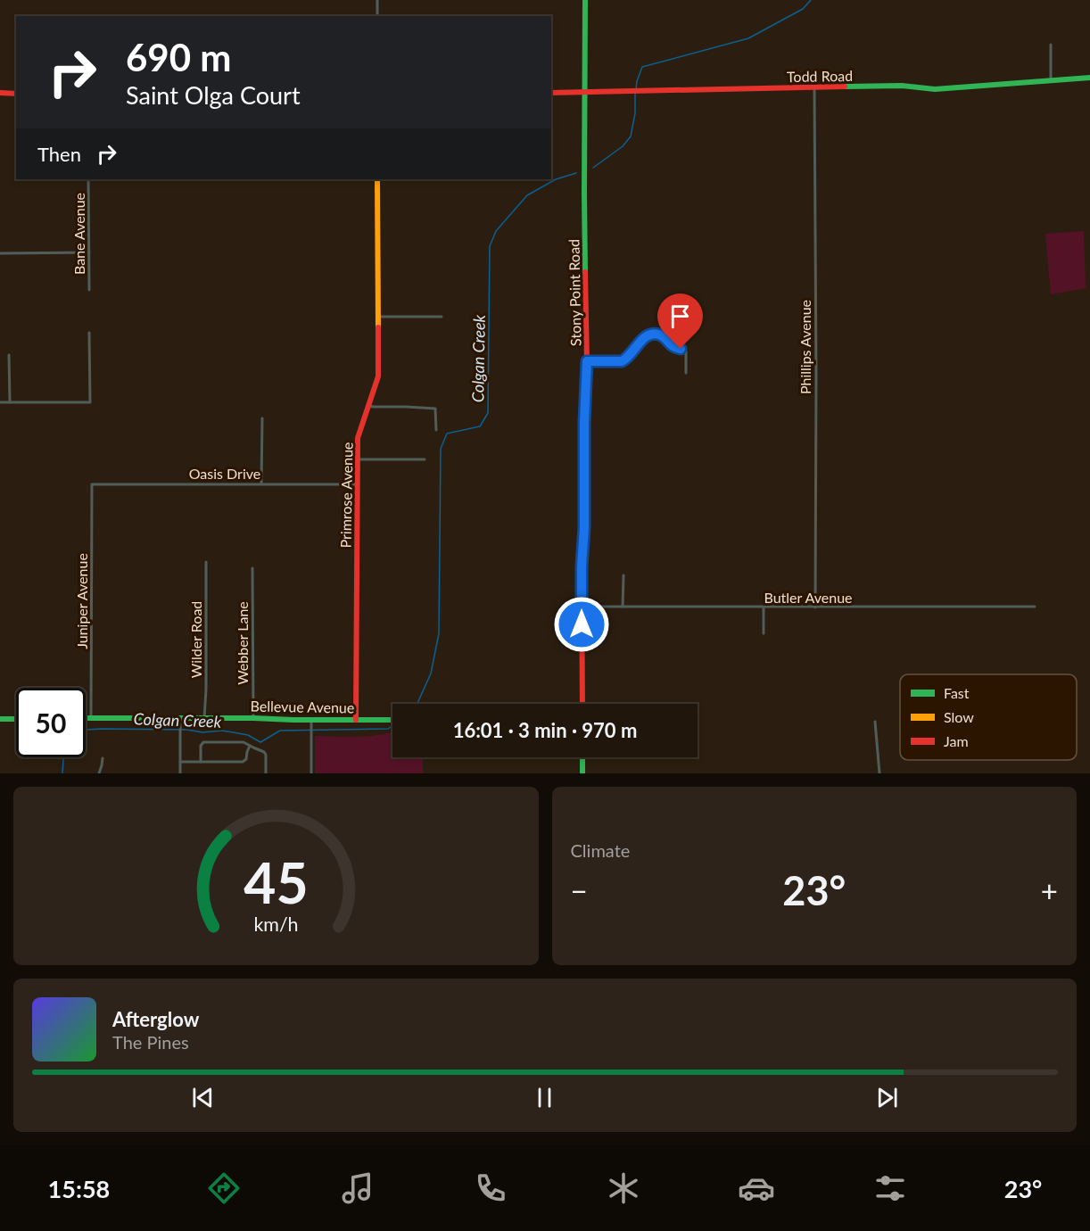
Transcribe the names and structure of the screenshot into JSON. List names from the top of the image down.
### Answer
{
  "streets": {
    "main road": [
      "Todd Road",
      "Stony Point Road",
      "Primrose Avenue",
      "Bellevue Avenue"
    ],
    "street": [
      "Bane Avenue",
      "Phillips Avenue",
      "Oasis Drive",
      "Butler Avenue",
      "Juniper Avenue",
      "Wilder Road",
      "Webber Lane"
    ]
  },
  "crossings": [
    ["Todd Road", "Stony Point Road"],
    ["Todd Road", "Phillips Avenue"],
    ["Stony Point Road", "Butler Avenue"],
    ["Phillips Avenue", "Butler Avenue"],
    ["Oasis Drive", "Primrose Avenue"],
    ["Oasis Drive", "Juniper Avenue"],
    ["Primrose Avenue", "Bellevue Avenue"],
    ["Juniper Avenue", "Bellevue Avenue"],
    ["Wilder Road", "Bellevue Avenue"],
    ["Webber Lane", "Bellevue Avenue"]
  ],
  "water": ["Colgan Creek"],
  "legend": ["Fast", "Slow", "Jam"],
  "page": {
    "turn": ["690 m", "Saint Olga Court"],
    "then": "Then",
    "limit": "50",
    "trip": "16:01 · 3 min · 970 m",
    "tile": "Climate",
    "heat": ["−", "23°", "+"],
    "song": ["Afterglow", "The Pines"],
    "tabs": ["15:58", "23°"],
    "gauge": ["45", "km/h"]
  }
}
